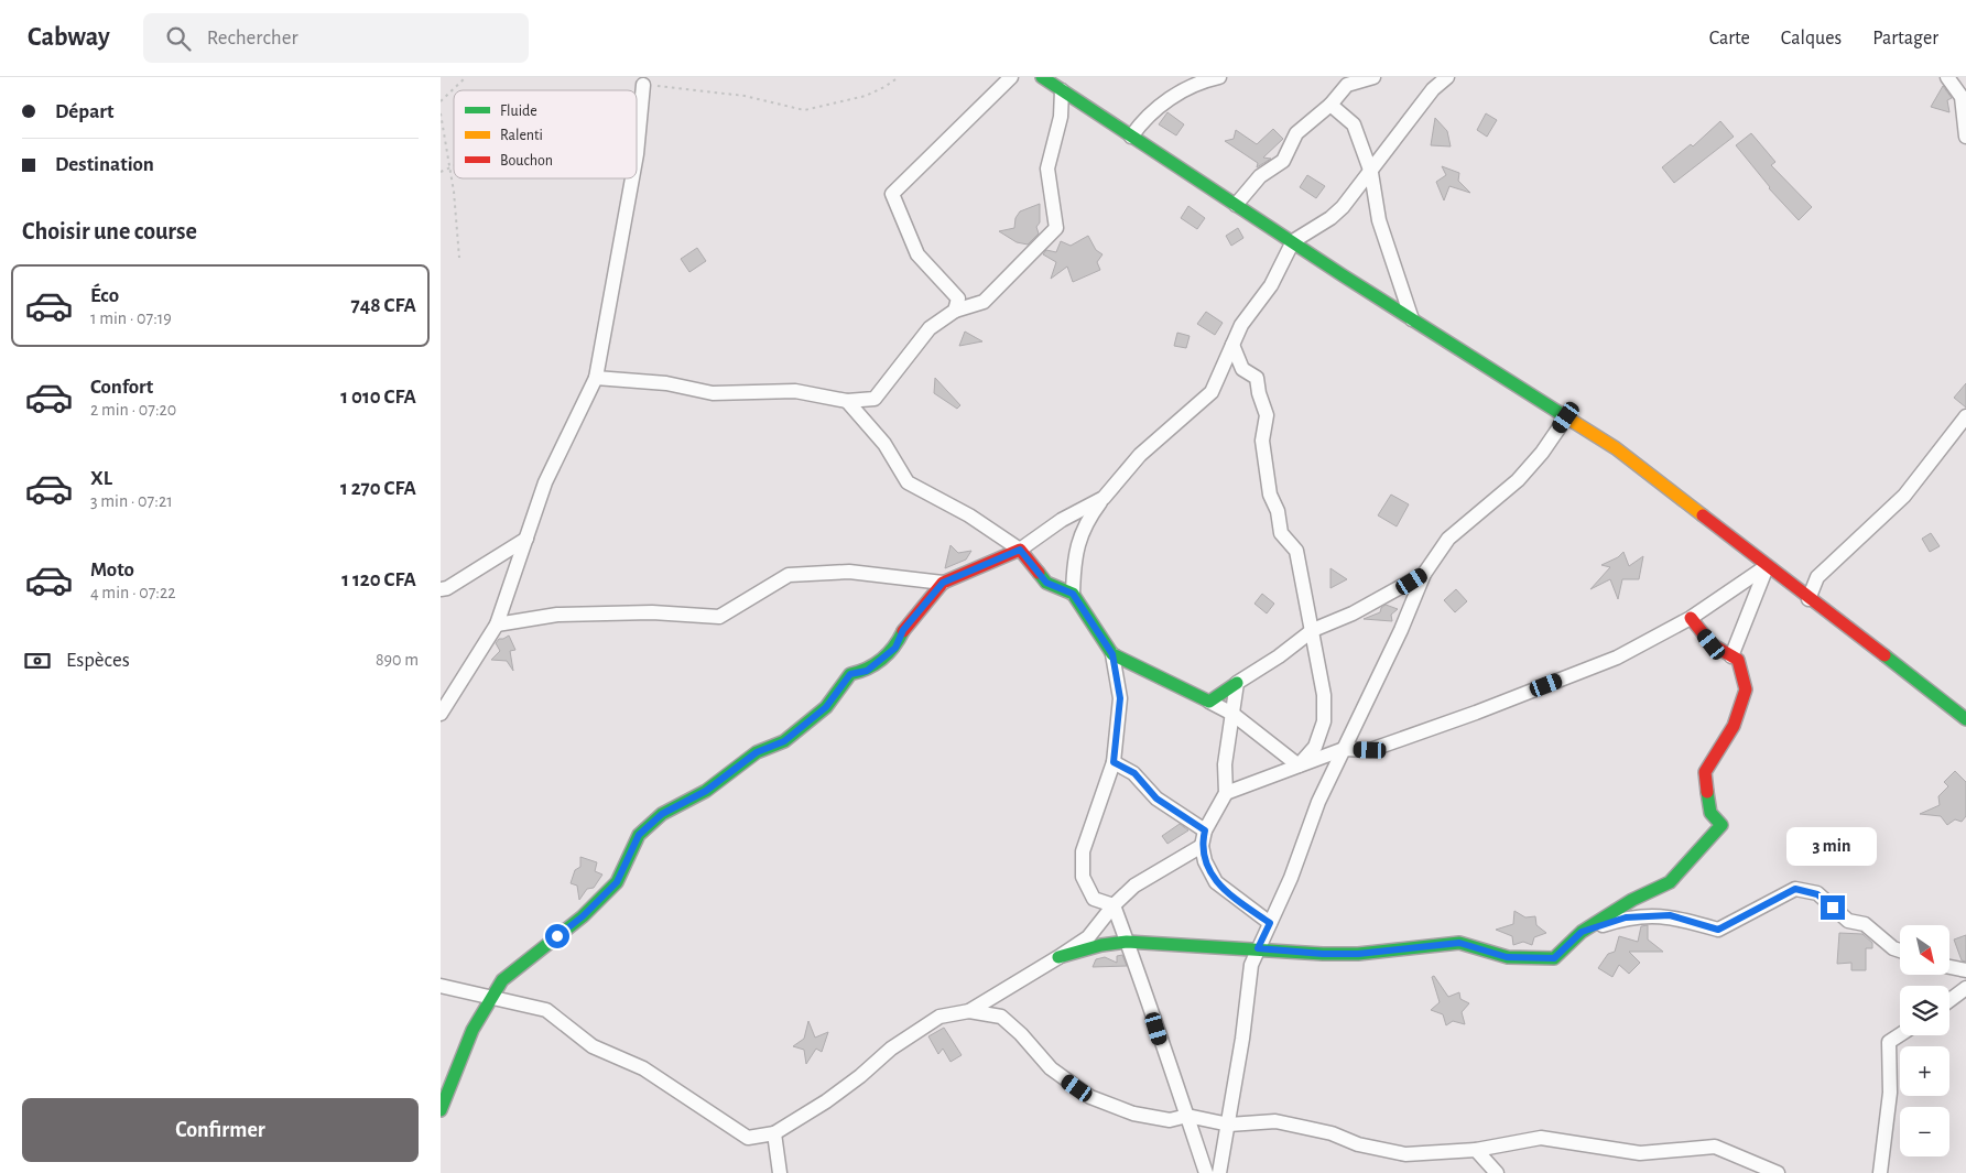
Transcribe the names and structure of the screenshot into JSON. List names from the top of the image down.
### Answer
{
  "legend": ["Fluide", "Ralenti", "Bouchon"],
  "north": "bottom right",
  "page": {
    "header": "Cabway",
    "search": "Rechercher",
    "nav": ["Carte", "Calques", "Partager"],
    "banner": ["Départ", "Destination"],
    "heading": "Choisir une course",
    "list": [
      {
        "name": "Éco",
        "note": "1 min · 07:19",
        "value": "748 CFA"
      },
      {
        "name": "Confort",
        "note": "2 min · 07:20",
        "value": "1 010 CFA"
      },
      {
        "name": "XL",
        "note": "3 min · 07:21",
        "value": "1 270 CFA"
      },
      {
        "name": "Moto",
        "note": "4 min · 07:22",
        "value": "1 120 CFA"
      }
    ],
    "pay": ["Espèces", "890 m"],
    "bubble": "3 min",
    "map_buttons": ["+", "−"],
    "buttons": "Confirmer"
  }
}
